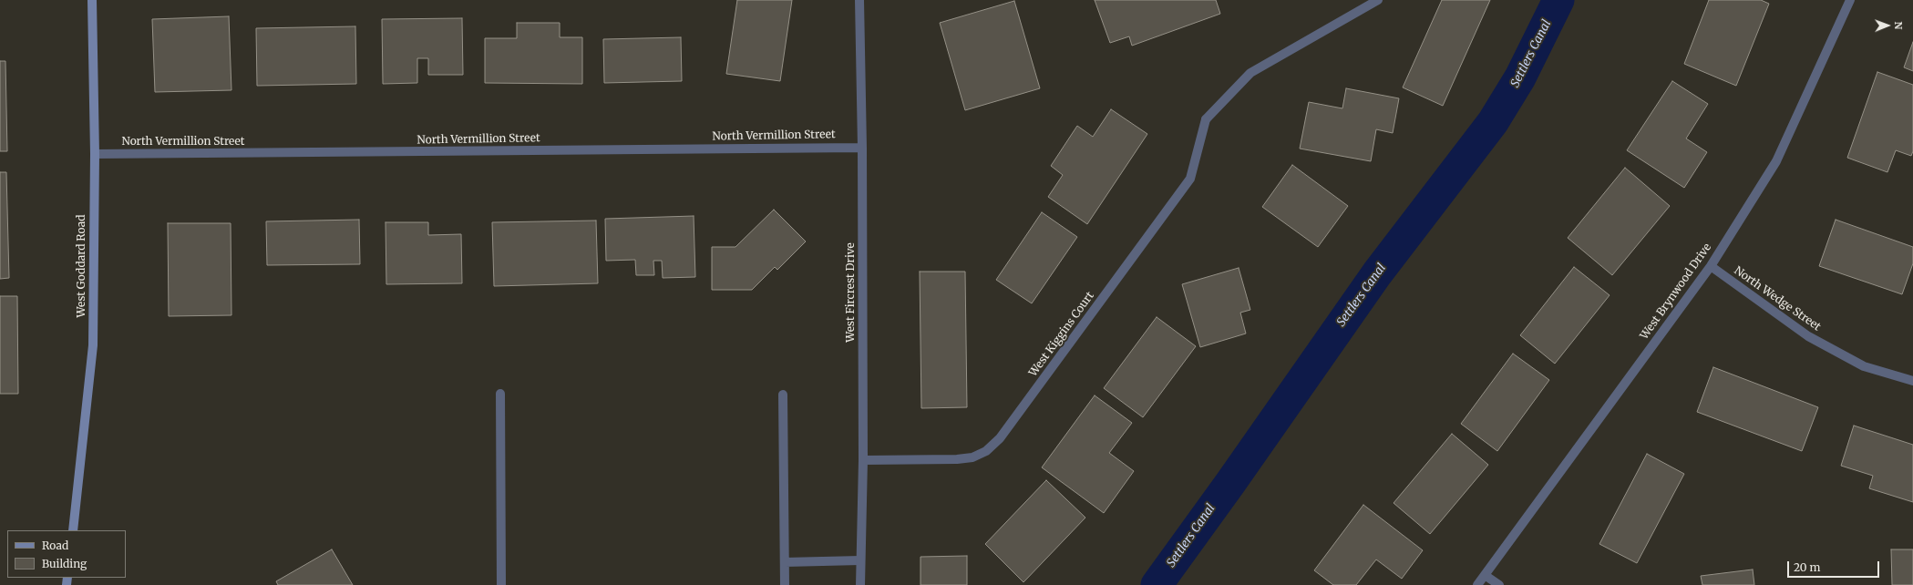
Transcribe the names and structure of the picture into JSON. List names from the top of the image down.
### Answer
{
  "streets": {
    "street": [
      "North Vermillion Street",
      "West Goddard Road",
      "West Brynwood Drive",
      "West Fircrest Drive",
      "North Wedge Street",
      "West Kiggins Court"
    ]
  },
  "crossings": [
    ["North Vermillion Street", "West Goddard Road"],
    ["North Vermillion Street", "West Fircrest Drive"],
    ["West Brynwood Drive", "North Wedge Street"],
    ["West Fircrest Drive", "West Kiggins Court"]
  ],
  "water": ["Settlers Canal"],
  "legend": ["Road", "Building"],
  "scale_bar": "20 m",
  "north": "right"
}
